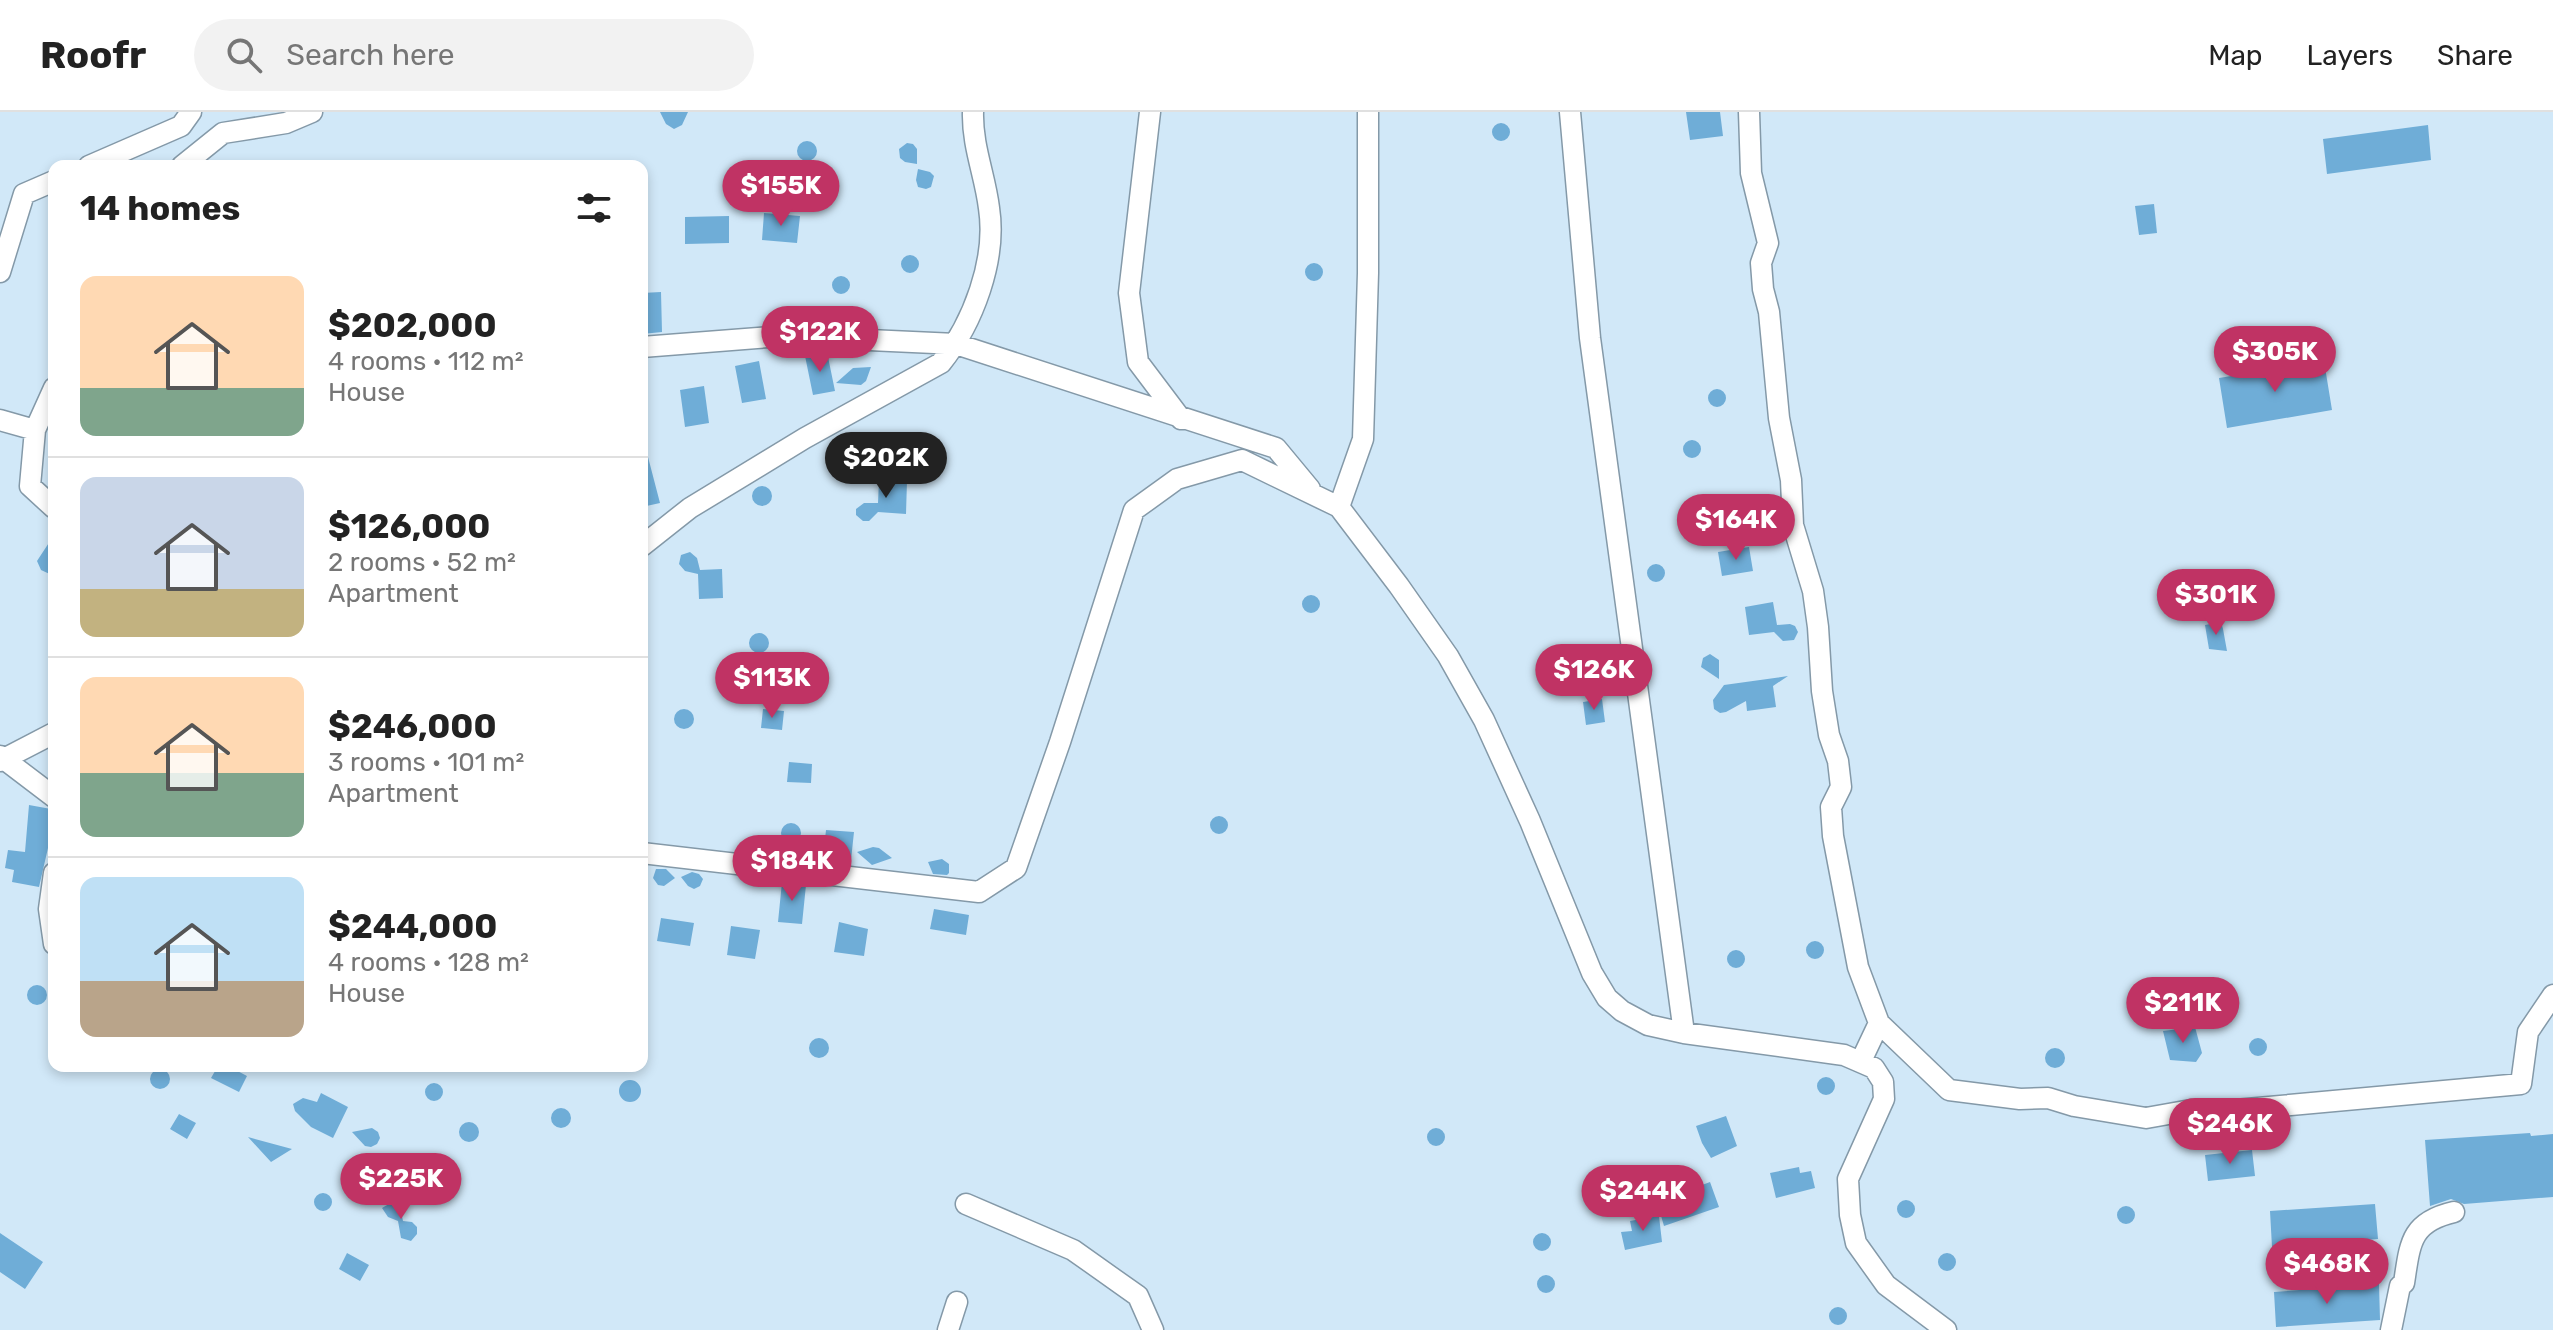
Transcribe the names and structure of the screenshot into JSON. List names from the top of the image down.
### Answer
{
  "page": {
    "header": "Roofr",
    "search": "Search here",
    "nav": ["Map", "Layers", "Share"],
    "price": [
      "$155K",
      "$122K",
      "$305K",
      "$202K",
      "$164K",
      "$301K",
      "$126K",
      "$113K",
      "$184K",
      "$211K",
      "$246K",
      "$225K",
      "$244K",
      "$468K"
    ],
    "heading": "14 homes",
    "list": [
      {
        "name": "$202,000",
        "note": "4 rooms · 112 m² · House"
      },
      {
        "name": "$126,000",
        "note": "2 rooms · 52 m² · Apartment"
      },
      {
        "name": "$246,000",
        "note": "3 rooms · 101 m² · Apartment"
      },
      {
        "name": "$244,000",
        "note": "4 rooms · 128 m² · House"
      }
    ]
  }
}
